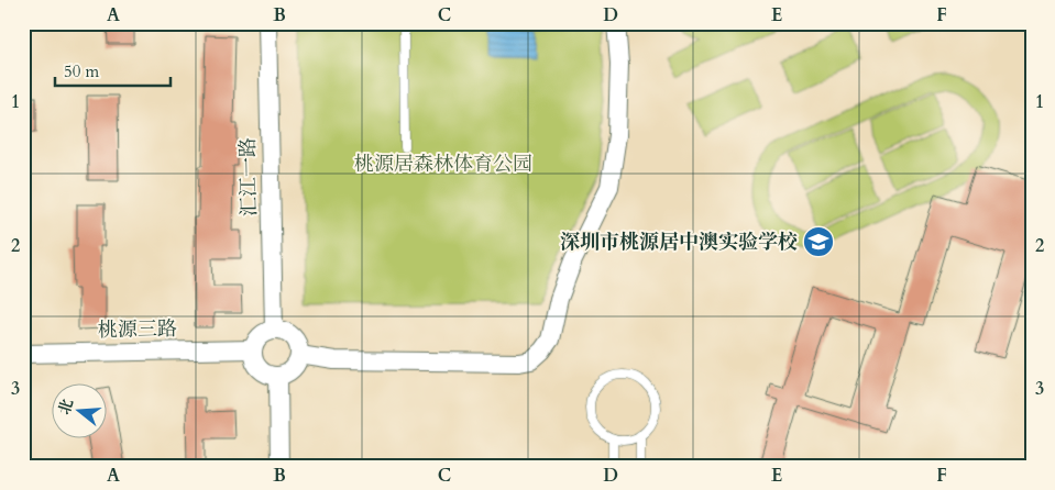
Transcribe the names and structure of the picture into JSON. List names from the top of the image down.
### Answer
{
  "streets": {
    "street": ["汇江一路", "桃源三路"]
  },
  "crossings": [
    ["汇江一路", "桃源三路"]
  ],
  "parks": ["桃源居森林体育公园"],
  "places": {
    "school or university": ["深圳市桃源居中澳实验学校"]
  },
  "scale_bar": "50 m",
  "north": "left",
  "grid": {
    "columns": [
      "A",
      "B",
      "C",
      "D",
      "E",
      "F"
    ],
    "rows": ["1", "2", "3"]
  }
}
